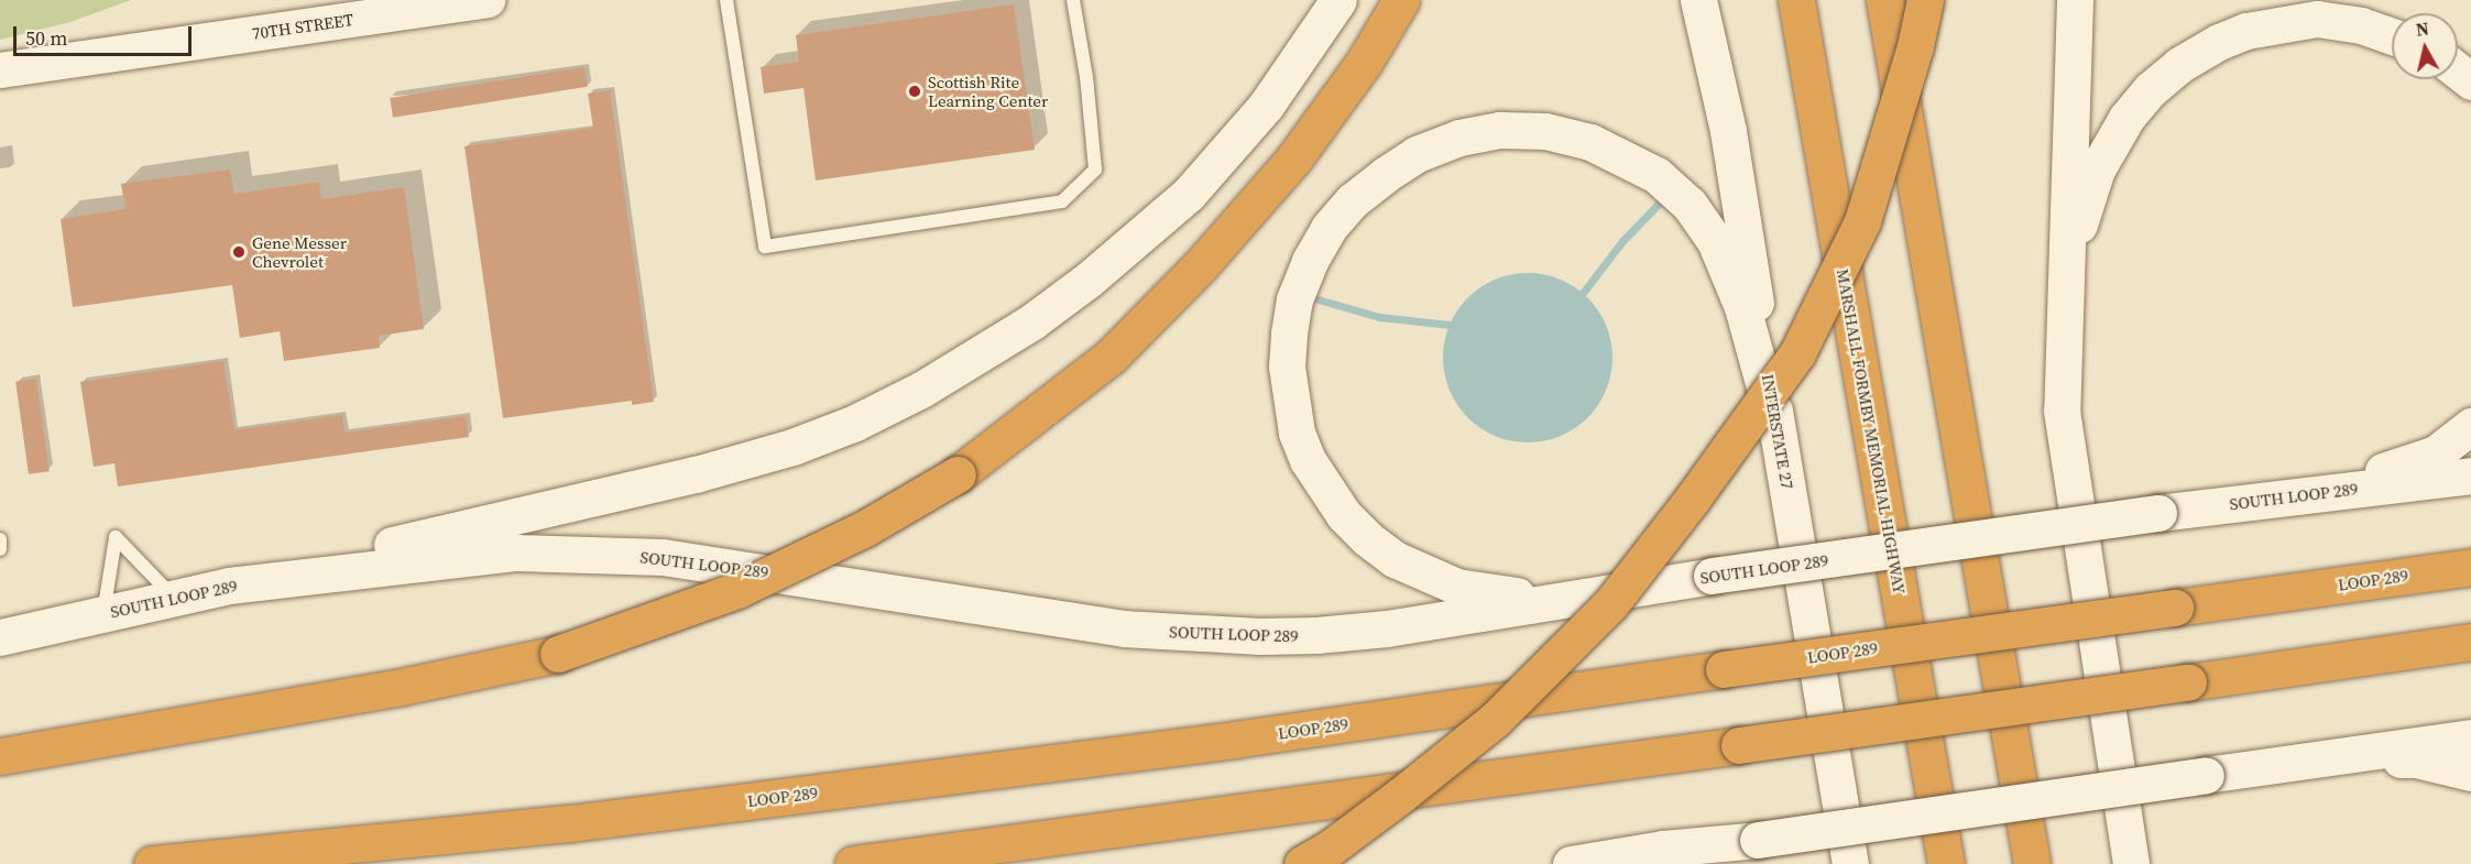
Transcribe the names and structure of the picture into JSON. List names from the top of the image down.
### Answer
{
  "streets": {
    "highway": ["MARSHALL FORMBY MEMORIAL HIGHWAY", "LOOP 289"],
    "main road": ["INTERSTATE 27", "SOUTH LOOP 289"],
    "street": ["70TH STREET"]
  },
  "places": ["Scottish Rite Learning Center", "Gene Messer Chevrolet"],
  "scale_bar": "50 m",
  "north": "top"
}
